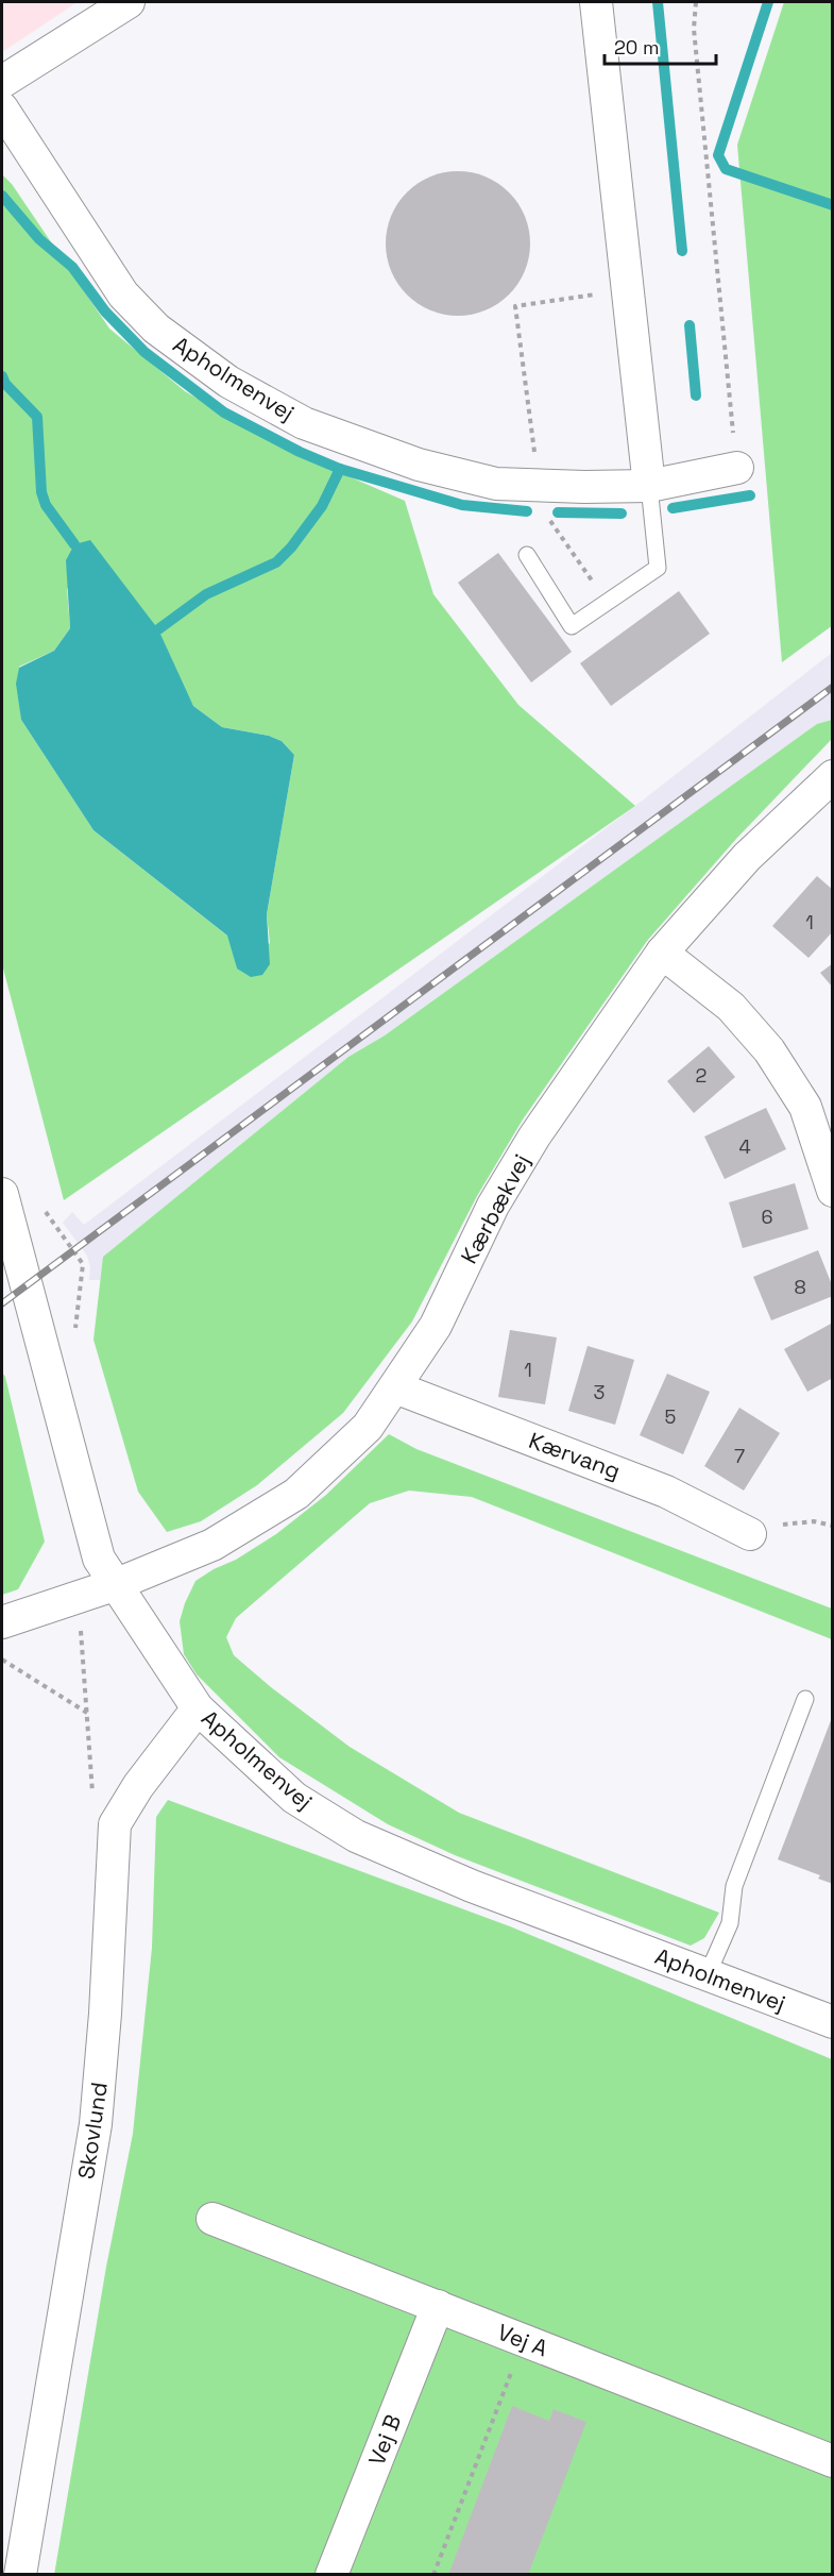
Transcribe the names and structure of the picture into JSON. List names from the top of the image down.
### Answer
{
  "streets": {
    "street": [
      "Apholmenvej",
      "Kærbækvej",
      "Kærvang",
      "Skovlund",
      "Vej A",
      "Vej B"
    ]
  },
  "crossings": [
    ["Apholmenvej", "Kærbækvej"],
    ["Apholmenvej", "Skovlund"],
    ["Kærbækvej", "Kærvang"],
    ["Vej A", "Vej B"]
  ],
  "house_numbers": [
    "1",
    "2",
    "4",
    "6",
    "8",
    "1",
    "3",
    "5",
    "7"
  ],
  "scale_bar": "20 m"
}
